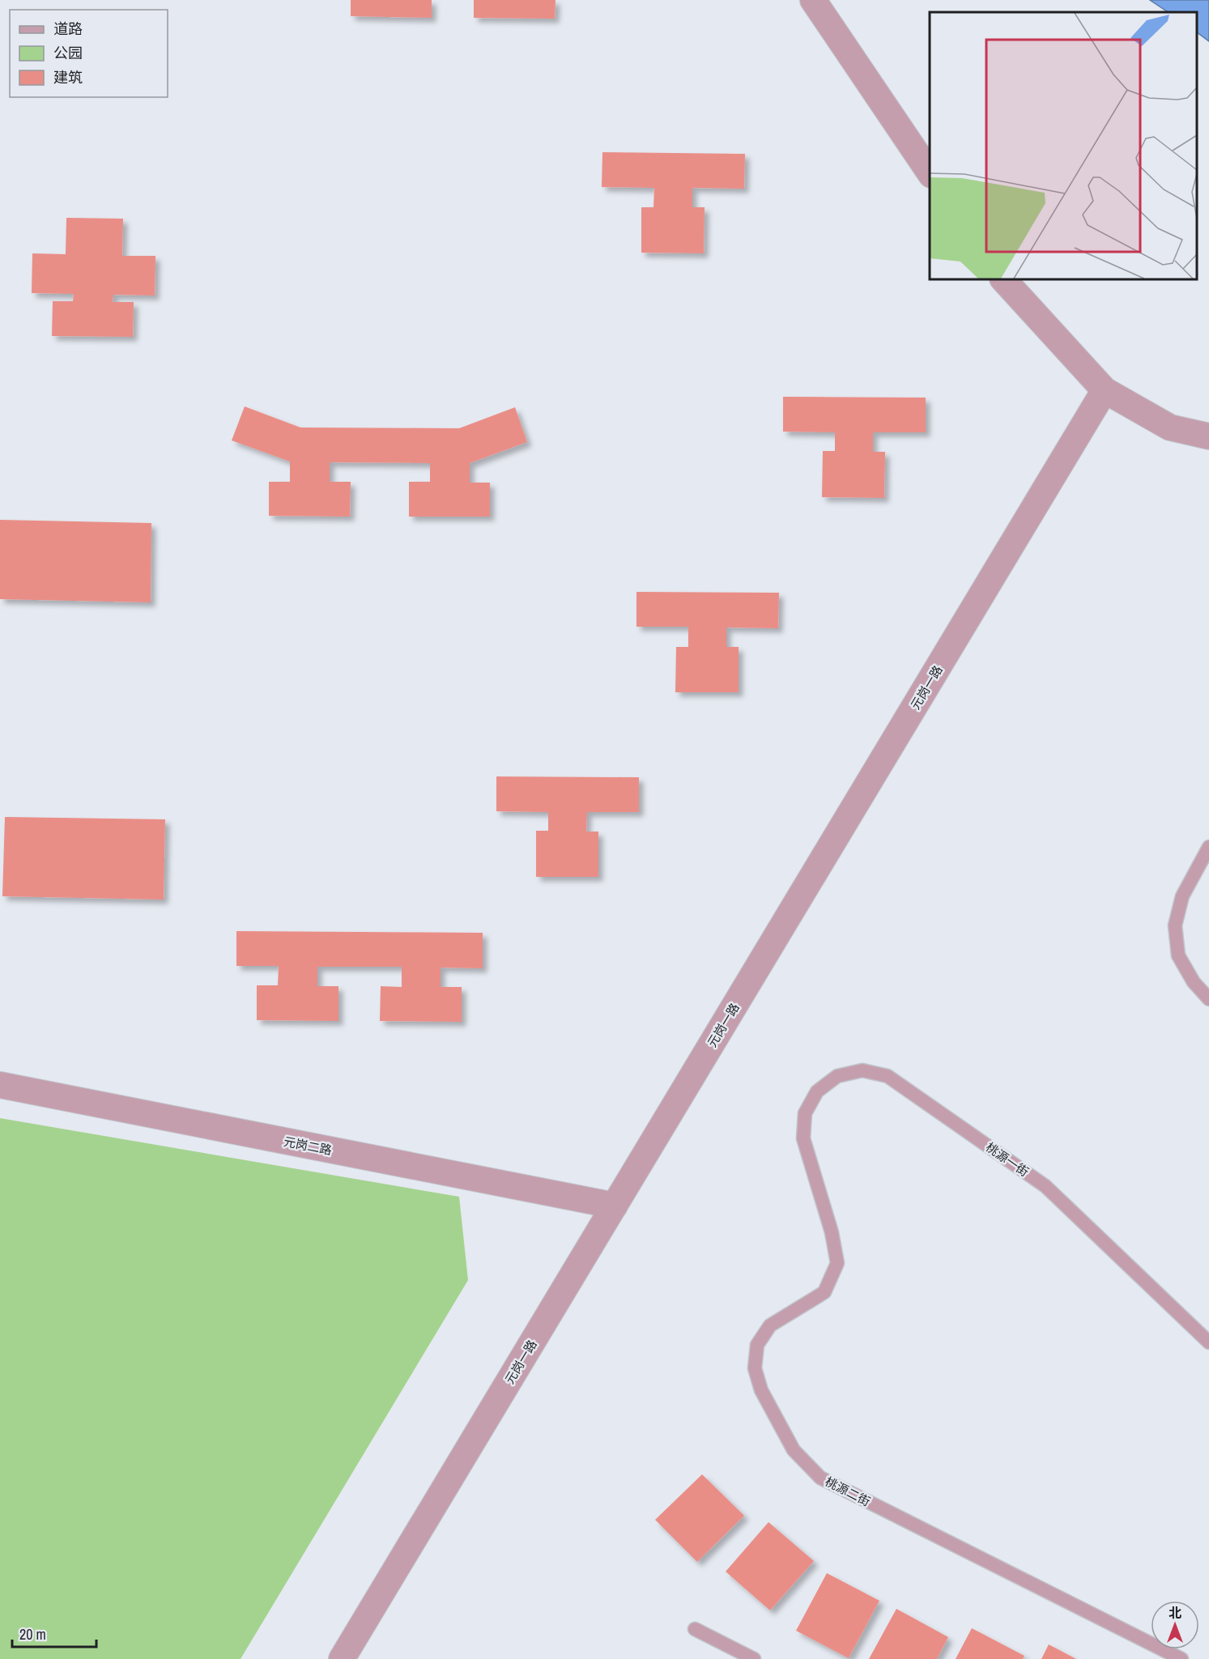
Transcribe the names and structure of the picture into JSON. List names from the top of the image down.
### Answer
{
  "streets": {
    "street": ["元岗一路", "元岗二路"],
    "lane": ["桃源一街", "桃源二街"]
  },
  "crossings": [
    ["元岗一路", "元岗二路"],
    ["桃源一街", "桃源二街"]
  ],
  "legend": ["道路", "公园", "建筑"],
  "scale_bar": "20 m",
  "north": "top"
}
